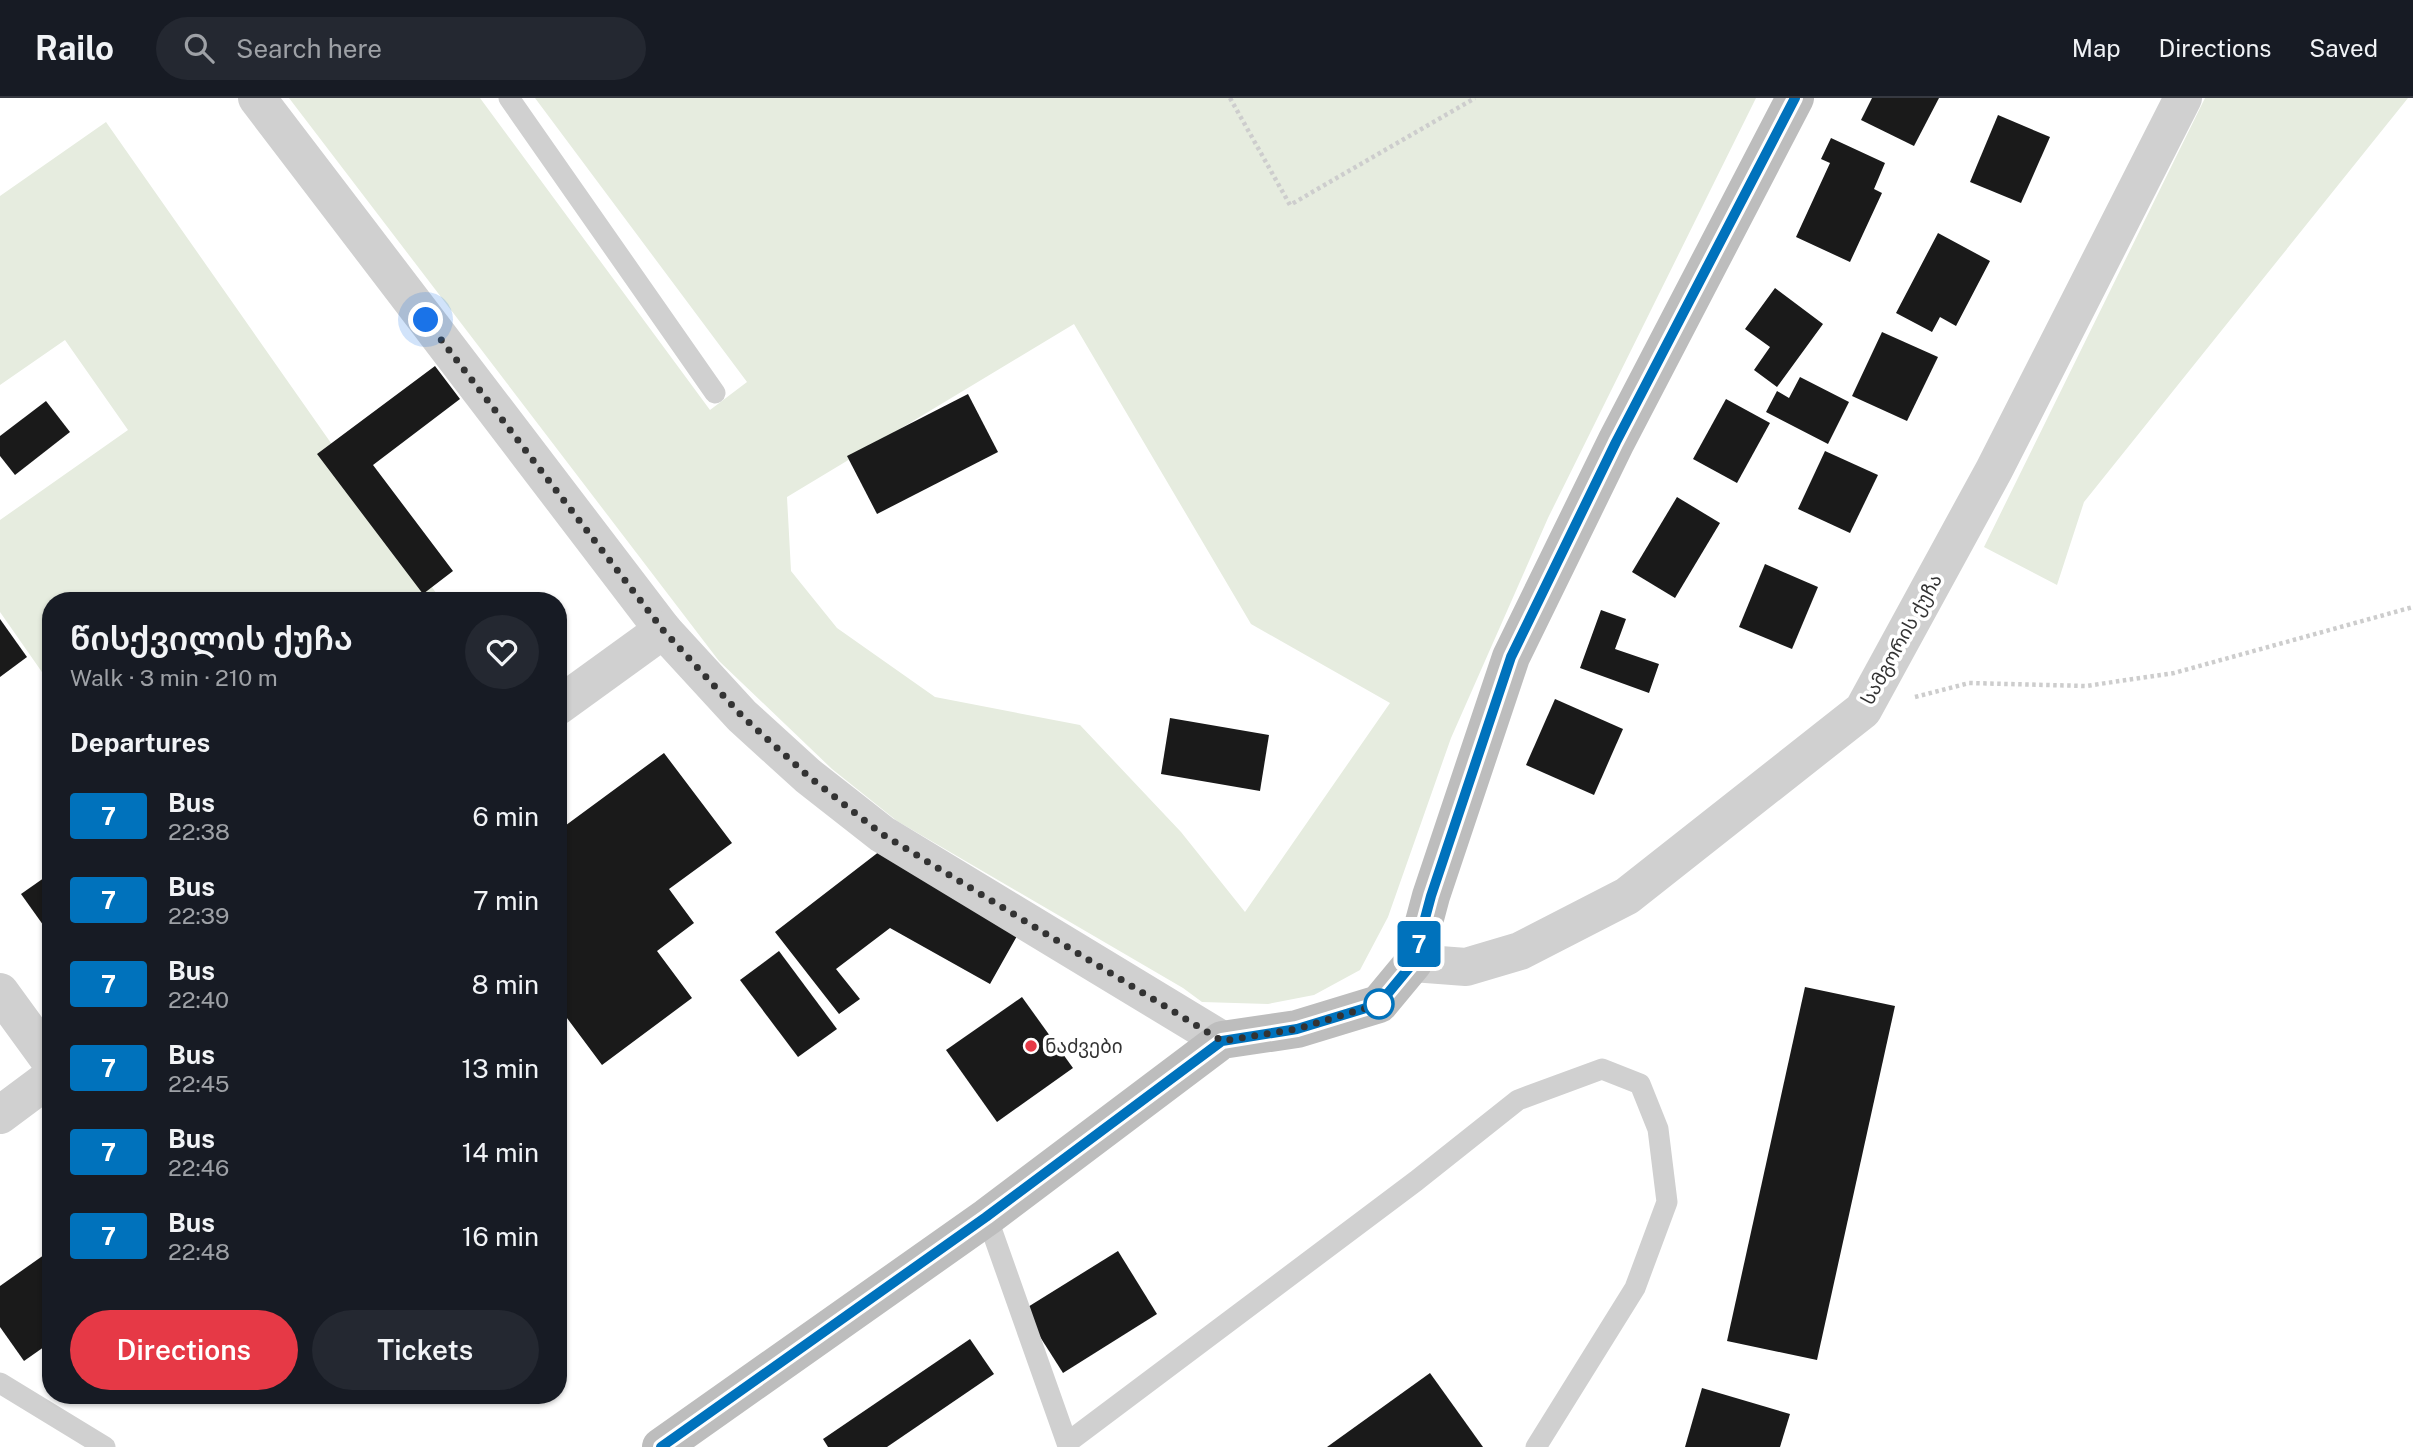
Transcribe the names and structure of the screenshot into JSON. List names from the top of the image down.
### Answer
{
  "streets": {
    "street": ["სამგორის ქუჩა"]
  },
  "places": ["ნაძვები"],
  "lines": ["bus line 7"],
  "page": {
    "header": "Railo",
    "search": "Search here",
    "nav": ["Map", "Directions", "Saved"],
    "on_map": "7",
    "heading": [
      ["წისქვილის ქუჩა", "Walk · 3 min · 210 m"],
      "Departures"
    ],
    "list": [
      {
        "mark": "7",
        "name": "Bus",
        "note": "22:38",
        "value": "6 min"
      },
      {
        "mark": "7",
        "name": "Bus",
        "note": "22:39",
        "value": "7 min"
      },
      {
        "mark": "7",
        "name": "Bus",
        "note": "22:40",
        "value": "8 min"
      },
      {
        "mark": "7",
        "name": "Bus",
        "note": "22:45",
        "value": "13 min"
      },
      {
        "mark": "7",
        "name": "Bus",
        "note": "22:46",
        "value": "14 min"
      },
      {
        "mark": "7",
        "name": "Bus",
        "note": "22:48",
        "value": "16 min"
      }
    ],
    "buttons": ["Directions", "Tickets"]
  }
}
